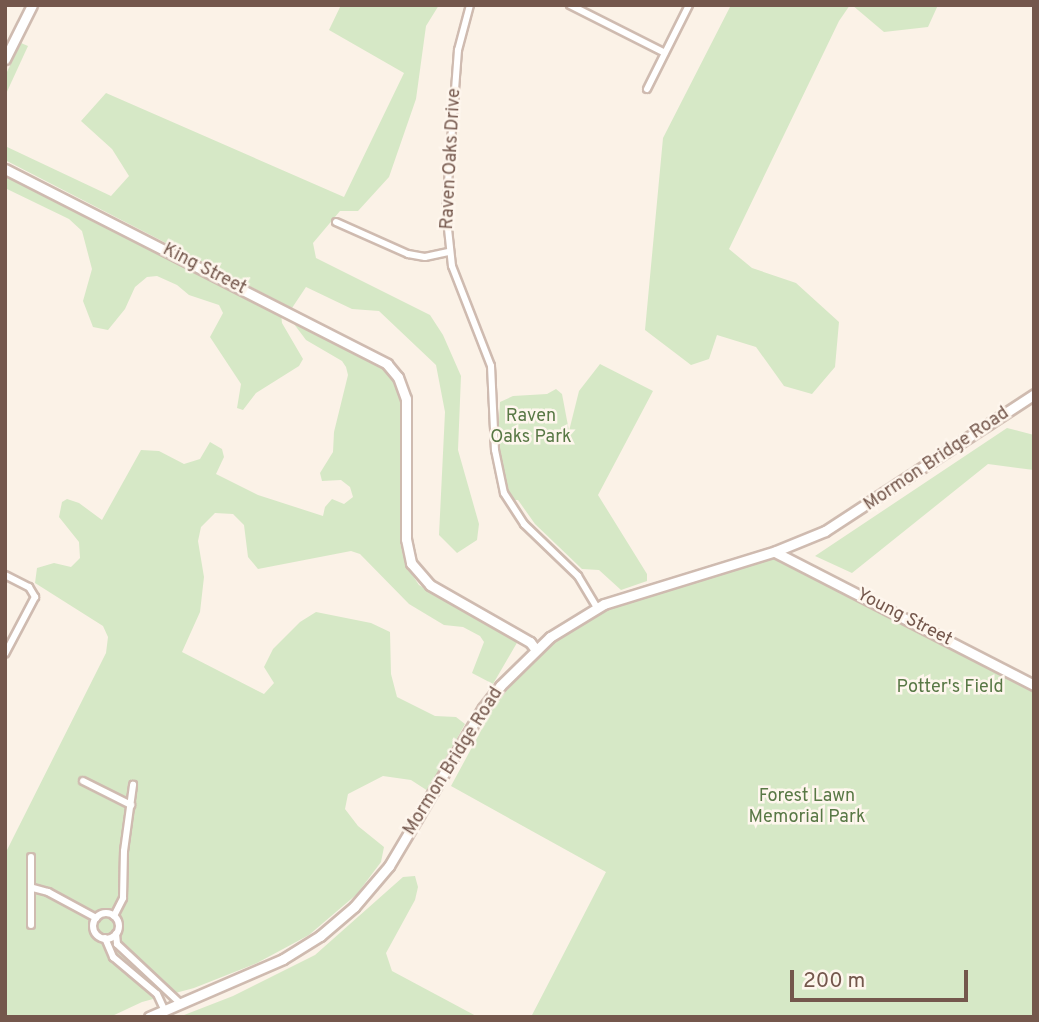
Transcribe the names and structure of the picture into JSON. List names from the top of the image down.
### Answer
{
  "streets": {
    "main road": ["King Street", "Mormon Bridge Road", "Young Street"],
    "street": ["Raven Oaks Drive"]
  },
  "crossings": [
    ["Raven Oaks Drive", "Mormon Bridge Road"],
    ["King Street", "Mormon Bridge Road"],
    ["Mormon Bridge Road", "Young Street"]
  ],
  "parks": ["Raven Oaks Park", "Potter's Field", "Forest Lawn Memorial Park"],
  "scale_bar": "200 m"
}
